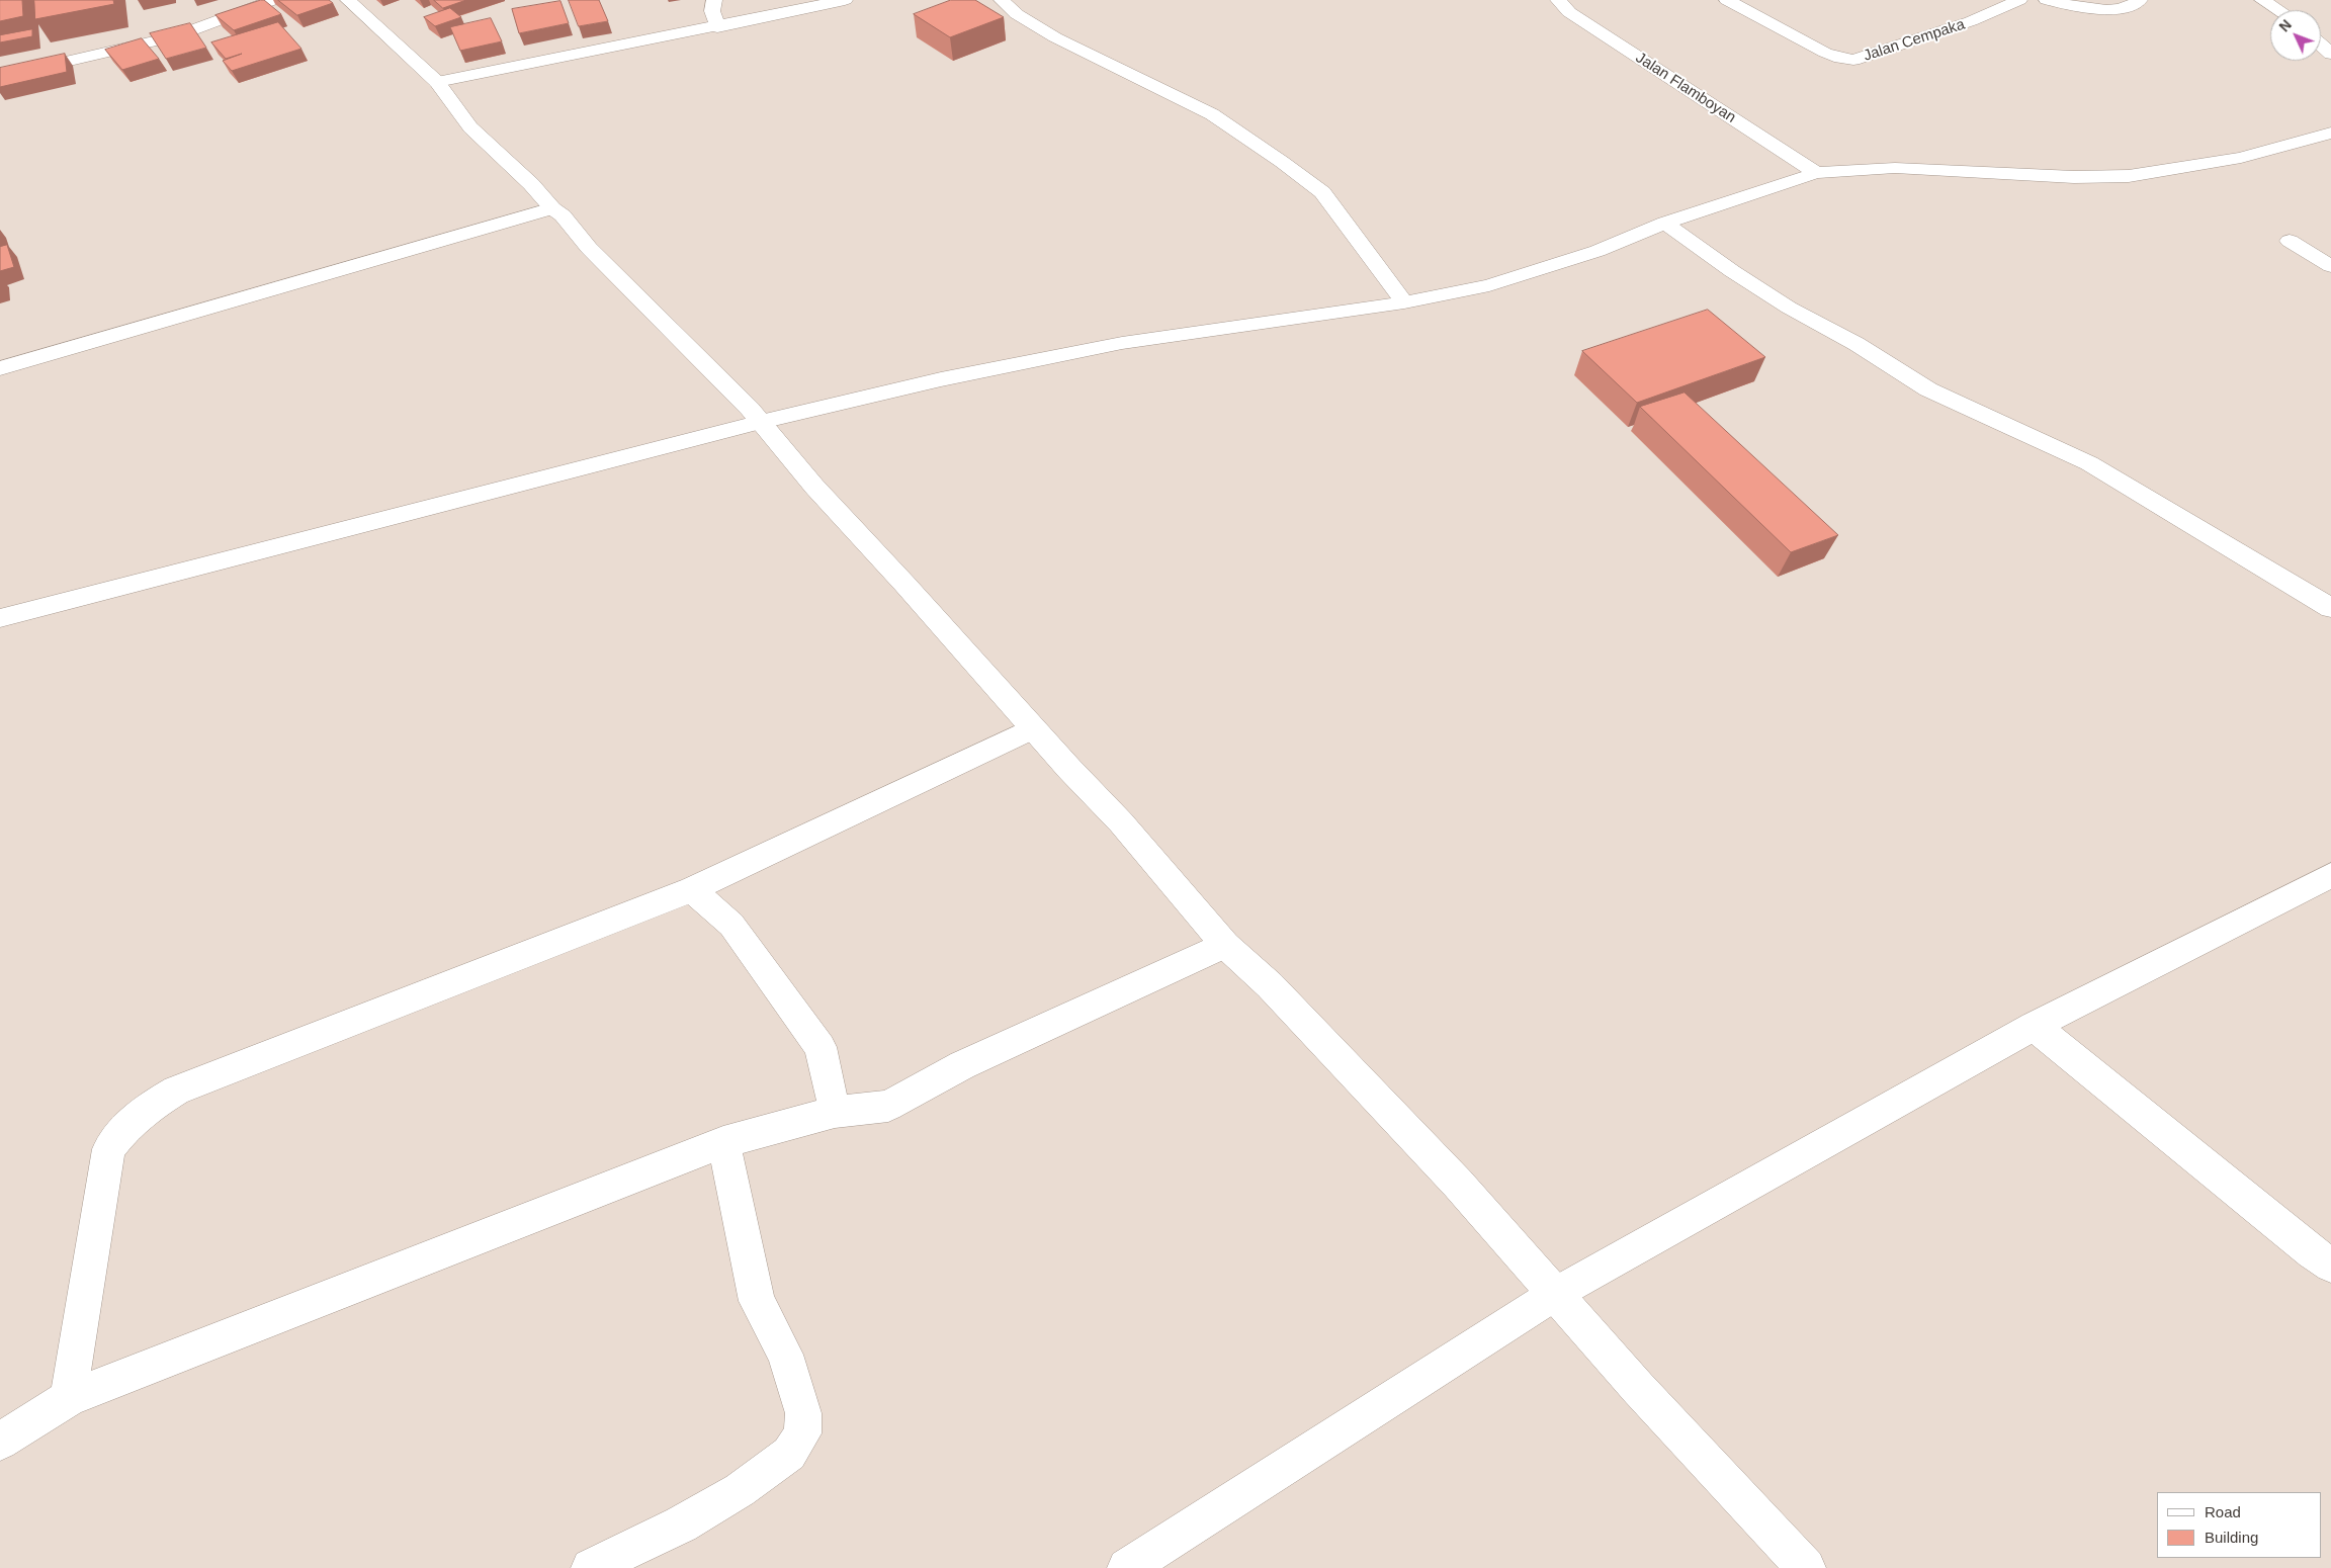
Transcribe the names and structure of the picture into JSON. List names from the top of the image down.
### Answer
{
  "streets": {
    "street": ["Jalan Cempaka", "Jalan Flamboyan"]
  },
  "legend": ["Road", "Building"],
  "north": "top left"
}
